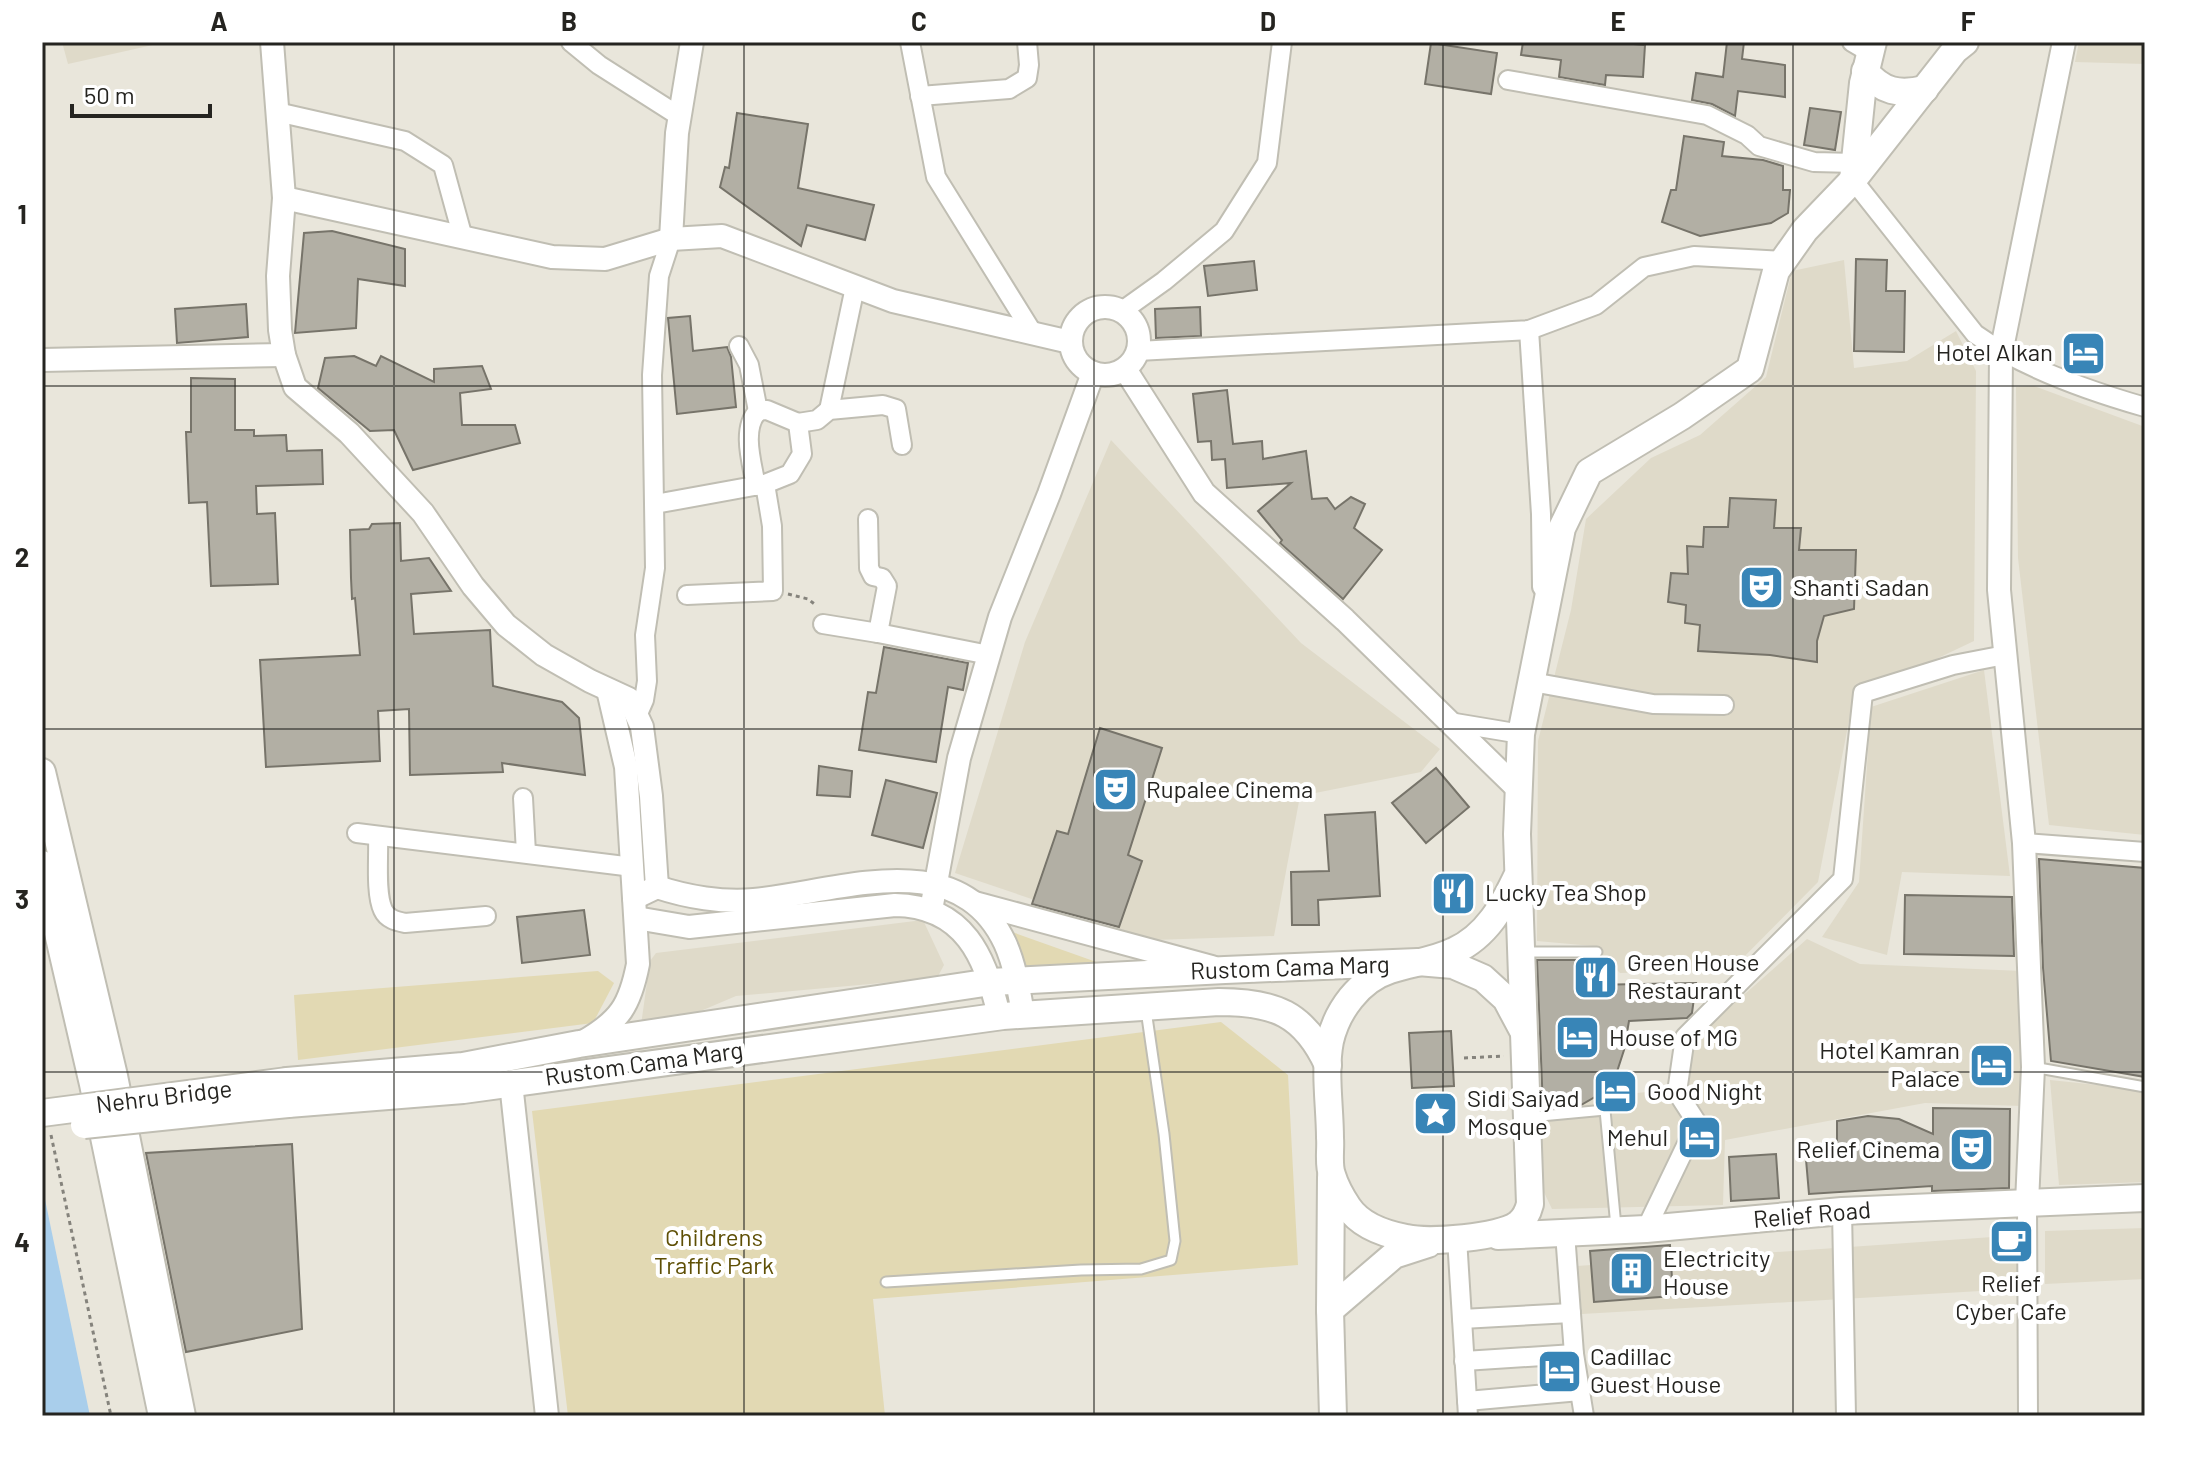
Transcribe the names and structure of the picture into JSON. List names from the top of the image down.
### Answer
{
  "streets": {
    "main road": ["Rustom Cama Marg", "Nehru Bridge", "Relief Road"]
  },
  "crossings": [
    ["Rustom Cama Marg", "Nehru Bridge"],
    ["Rustom Cama Marg", "Relief Road"]
  ],
  "parks": ["Childrens Traffic Park"],
  "places": {
    "hotel": [
      "Hotel Alkan",
      "House of MG",
      "Hotel Kamran Palace",
      "Good Night",
      "Mehul",
      "Cadillac Guest House"
    ],
    "theatre": ["Shanti Sadan", "Rupalee Cinema", "Relief Cinema"],
    "restaurant": ["Lucky Tea Shop", "Green House Restaurant"],
    "place": ["Sidi Saiyad Mosque"],
    "cafe": ["Relief Cyber Cafe"],
    "building": ["Electricity House"]
  },
  "scale_bar": "50 m",
  "grid": {
    "columns": [
      "A",
      "B",
      "C",
      "D",
      "E",
      "F"
    ],
    "rows": [
      "1",
      "2",
      "3",
      "4"
    ]
  }
}
